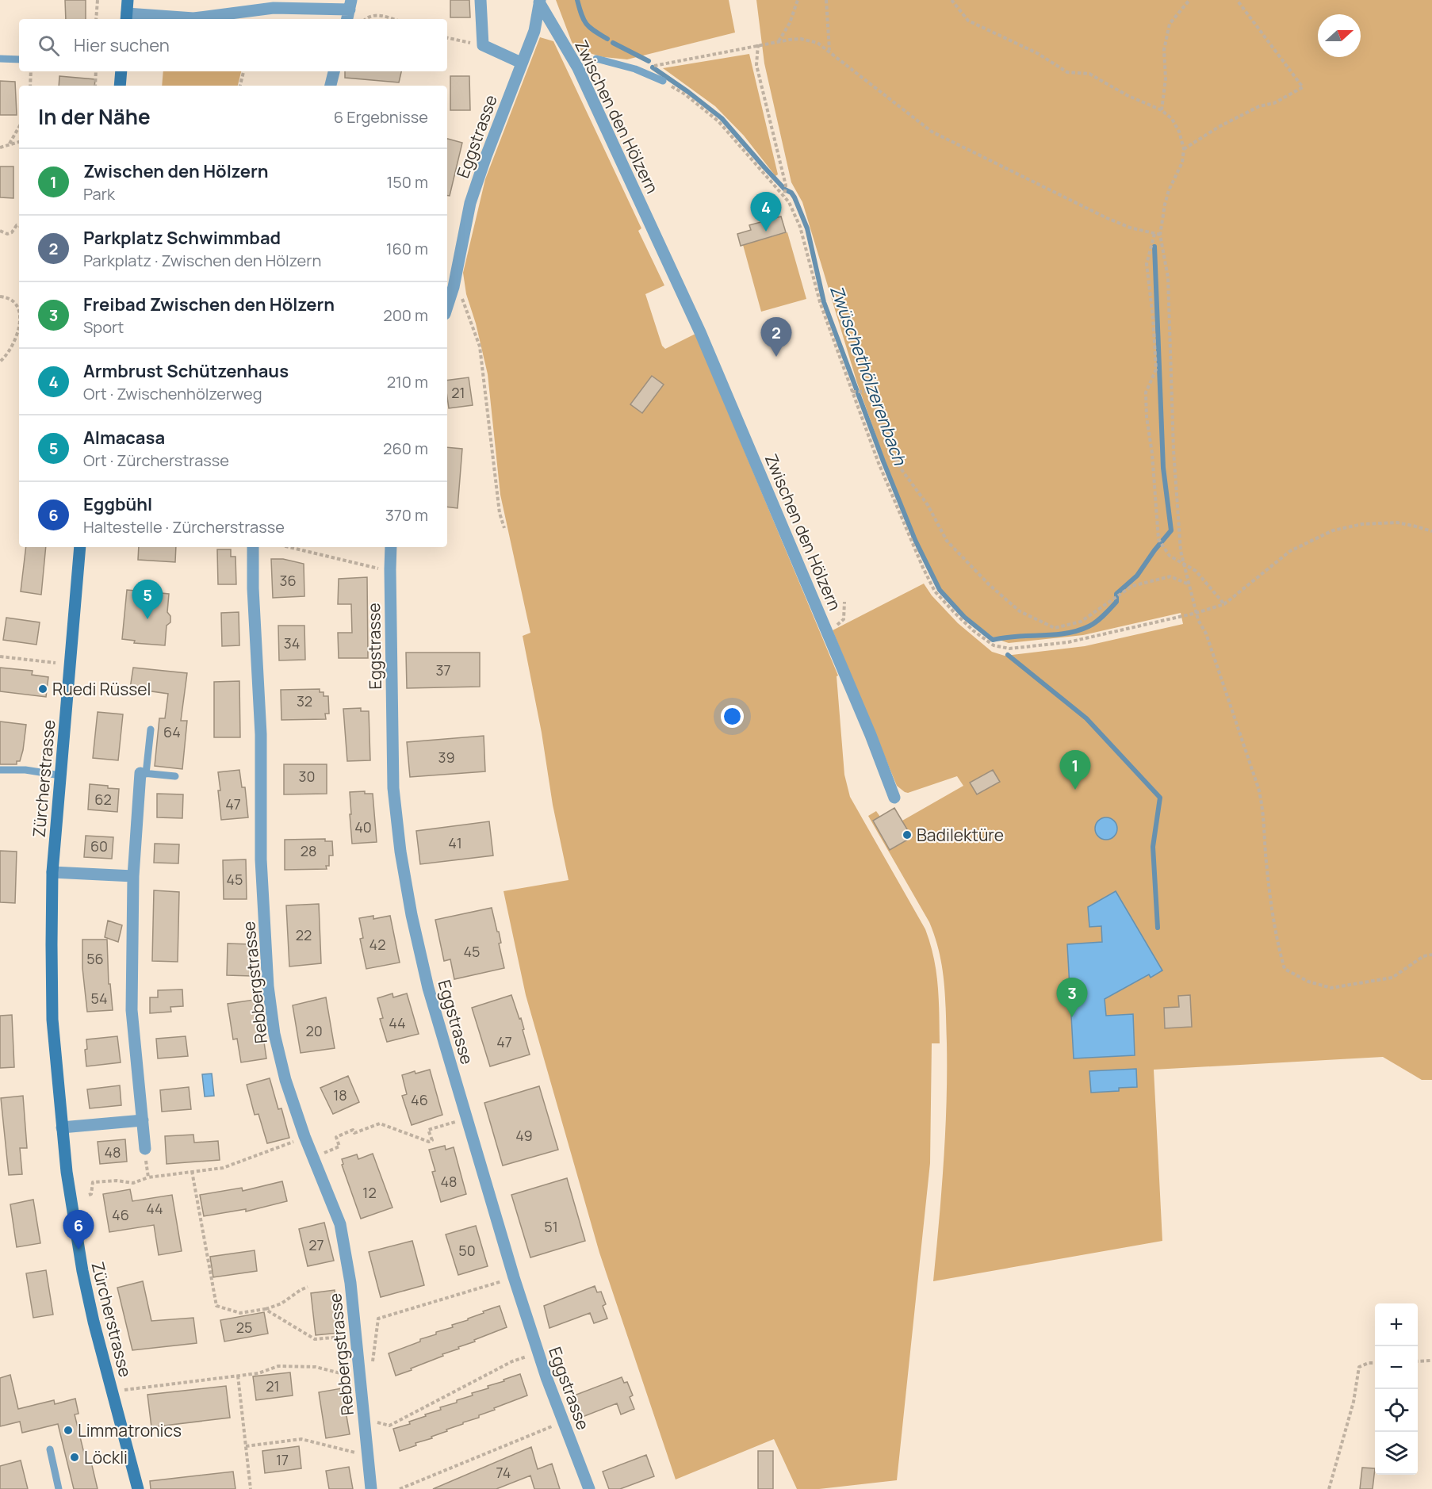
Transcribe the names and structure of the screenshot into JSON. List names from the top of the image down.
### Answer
{
  "streets": {
    "main road": ["Zürcherstrasse"],
    "street": ["Zwischen den Hölzern", "Eggstrasse", "Rebbergstrasse"]
  },
  "crossings": [
    ["Zwischen den Hölzern", "Eggstrasse"]
  ],
  "water": ["Zwüschethölzerenbach"],
  "places": [
    "Ruedi Rüssel",
    "Badilektüre",
    "Limmatronics",
    "Löckli"
  ],
  "house_numbers": [
    "21",
    "36",
    "34",
    "37",
    "32",
    "64",
    "39",
    "30",
    "62",
    "47",
    "40",
    "41",
    "60",
    "28",
    "45",
    "22",
    "42",
    "45",
    "56",
    "54",
    "44",
    "20",
    "47",
    "18",
    "46",
    "49",
    "48",
    "48",
    "12",
    "44",
    "46",
    "51",
    "27",
    "50",
    "25",
    "21",
    "17",
    "74"
  ],
  "north": "right",
  "page": {
    "search": "Hier suchen",
    "heading": ["In der Nähe", "6 Ergebnisse"],
    "list": [
      {
        "mark": "1",
        "name": "Zwischen den Hölzern",
        "note": "Park",
        "value": "150 m"
      },
      {
        "mark": "2",
        "name": "Parkplatz Schwimmbad",
        "note": "Parkplatz · Zwischen den Hölzern",
        "value": "160 m"
      },
      {
        "mark": "3",
        "name": "Freibad Zwischen den Hölzern",
        "note": "Sport",
        "value": "200 m"
      },
      {
        "mark": "4",
        "name": "Armbrust Schützenhaus",
        "note": "Ort · Zwischenhölzerweg",
        "value": "210 m"
      },
      {
        "mark": "5",
        "name": "Almacasa",
        "note": "Ort · Zürcherstrasse",
        "value": "260 m"
      },
      {
        "mark": "6",
        "name": "Eggbühl",
        "note": "Haltestelle · Zürcherstrasse",
        "value": "370 m"
      }
    ],
    "pins": [
      "4",
      "2",
      "5",
      "1",
      "3",
      "6"
    ],
    "map_buttons": ["+", "−"]
  }
}
